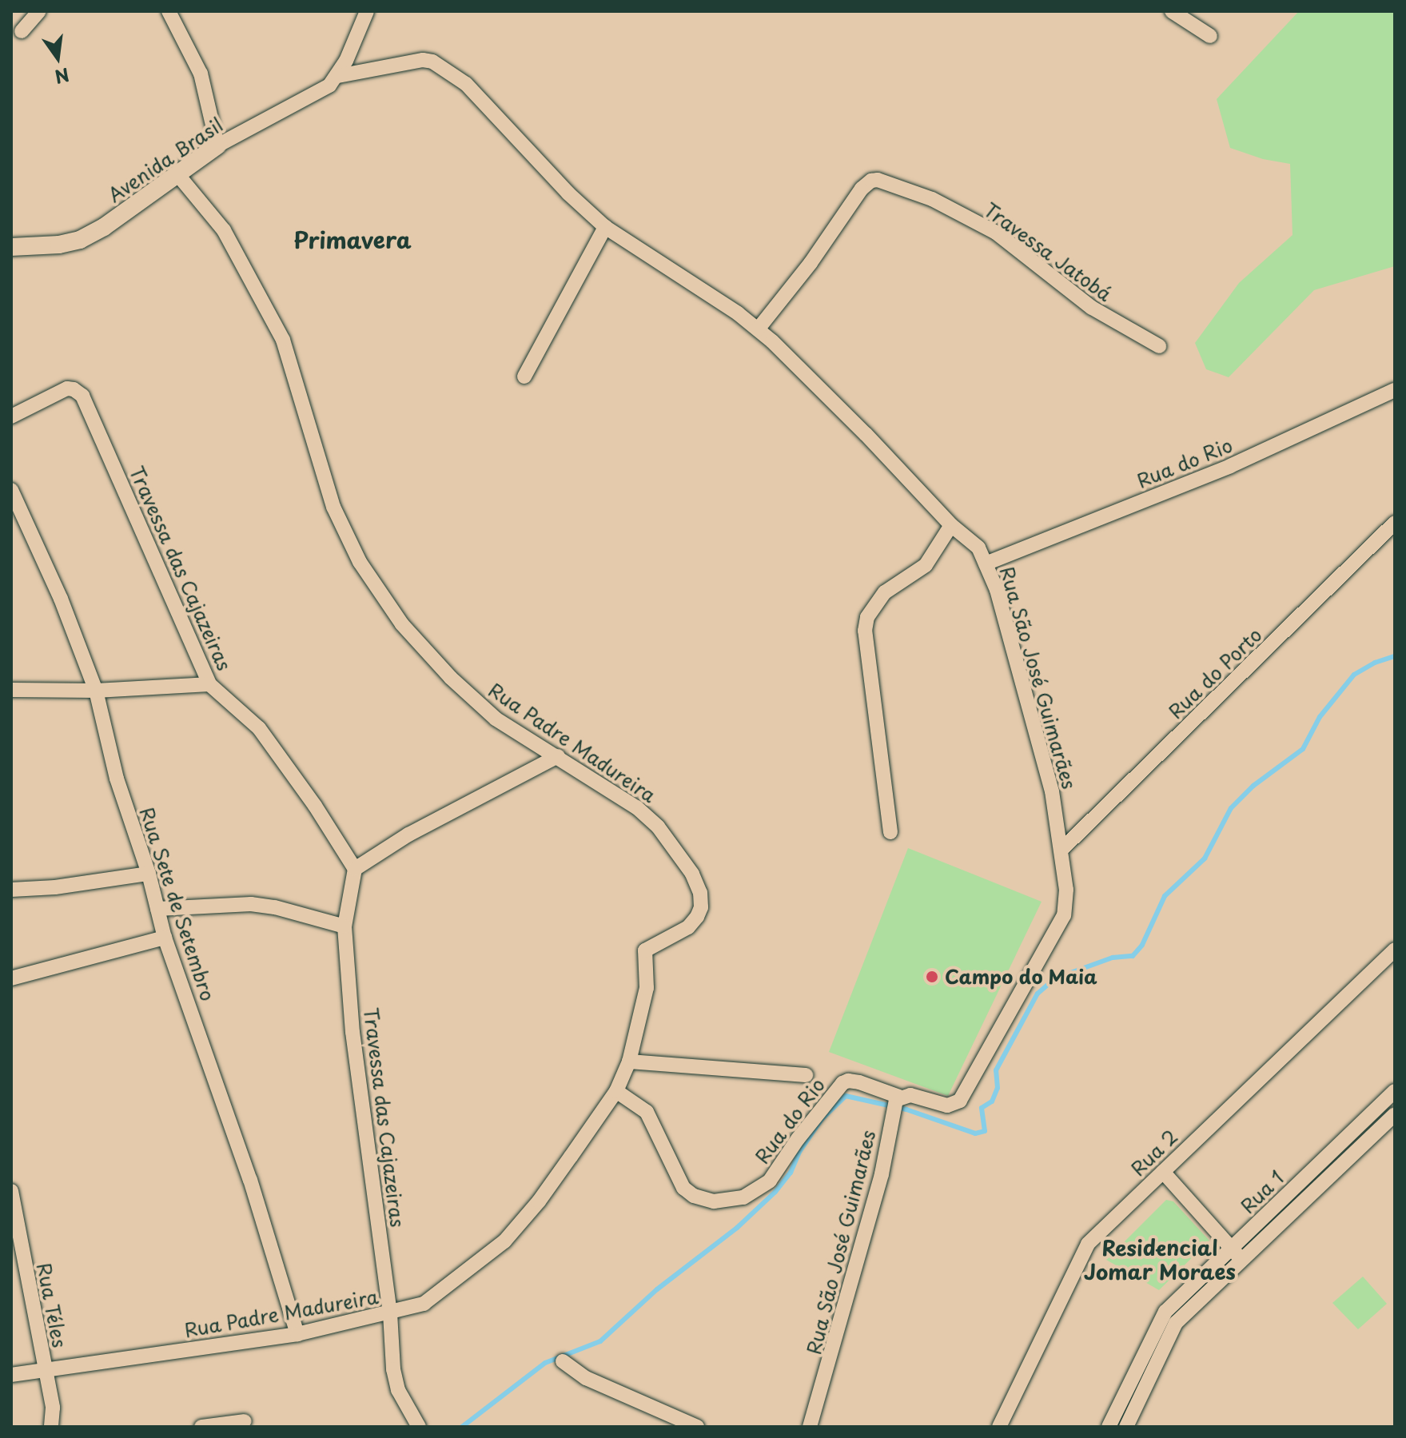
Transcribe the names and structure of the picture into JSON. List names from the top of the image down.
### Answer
{
  "streets": {
    "street": [
      "Avenida Brasil",
      "Travessa Jatobá",
      "Rua do Rio",
      "Travessa das Cajazeiras",
      "Rua do Porto",
      "Rua São José Guimarães",
      "Rua Padre Madureira",
      "Rua Sete de Setembro",
      "Rua 2",
      "Rua 1",
      "Rua Téles"
    ]
  },
  "crossings": [
    ["Avenida Brasil", "Rua São José Guimarães"],
    ["Avenida Brasil", "Rua Padre Madureira"],
    ["Travessa Jatobá", "Rua São José Guimarães"],
    ["Rua do Rio", "Rua São José Guimarães"],
    ["Rua do Rio", "Rua Padre Madureira"],
    ["Travessa das Cajazeiras", "Rua Padre Madureira"],
    ["Rua do Porto", "Rua São José Guimarães"],
    ["Rua Padre Madureira", "Rua Sete de Setembro"],
    ["Rua Padre Madureira", "Rua Téles"]
  ],
  "districts": ["Primavera", "Residencial Jomar Moraes"],
  "places": ["Campo do Maia"],
  "north": "bottom"
}
